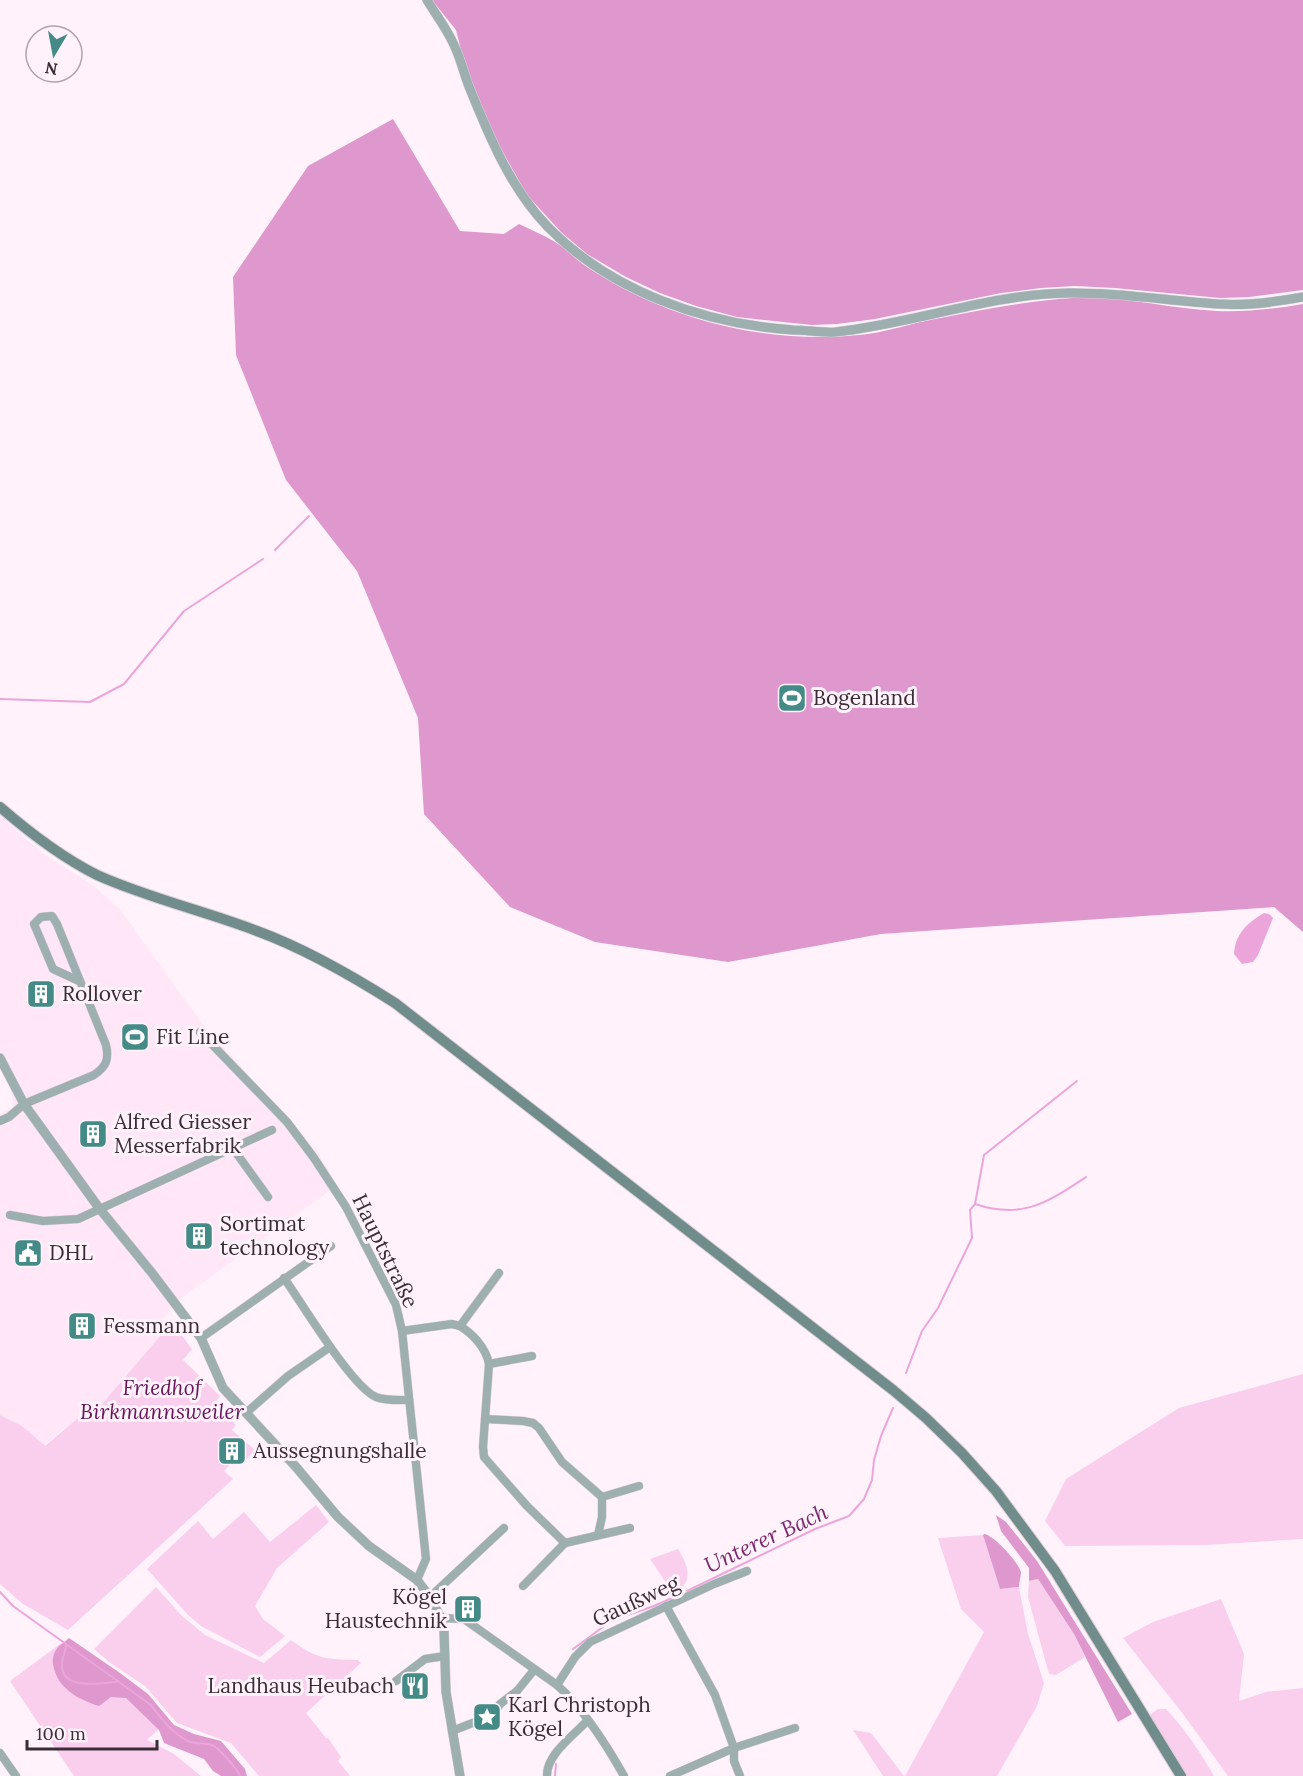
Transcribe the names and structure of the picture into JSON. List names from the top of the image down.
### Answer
{
  "streets": {
    "street": ["Hauptstraße", "Gaußweg"]
  },
  "water": ["Unterer Bach"],
  "parks": ["Friedhof Birkmannsweiler"],
  "places": {
    "sports": ["Bogenland", "Fit Line"],
    "building": [
      "Rollover",
      "Alfred Giesser Messerfabrik",
      "Sortimat technology",
      "Fessmann",
      "Aussegnungshalle",
      "Kögel Haustechnik"
    ],
    "public building": ["DHL"],
    "restaurant": ["Landhaus Heubach"],
    "place": ["Karl Christoph Kögel"]
  },
  "scale_bar": "100 m",
  "north": "bottom"
}
